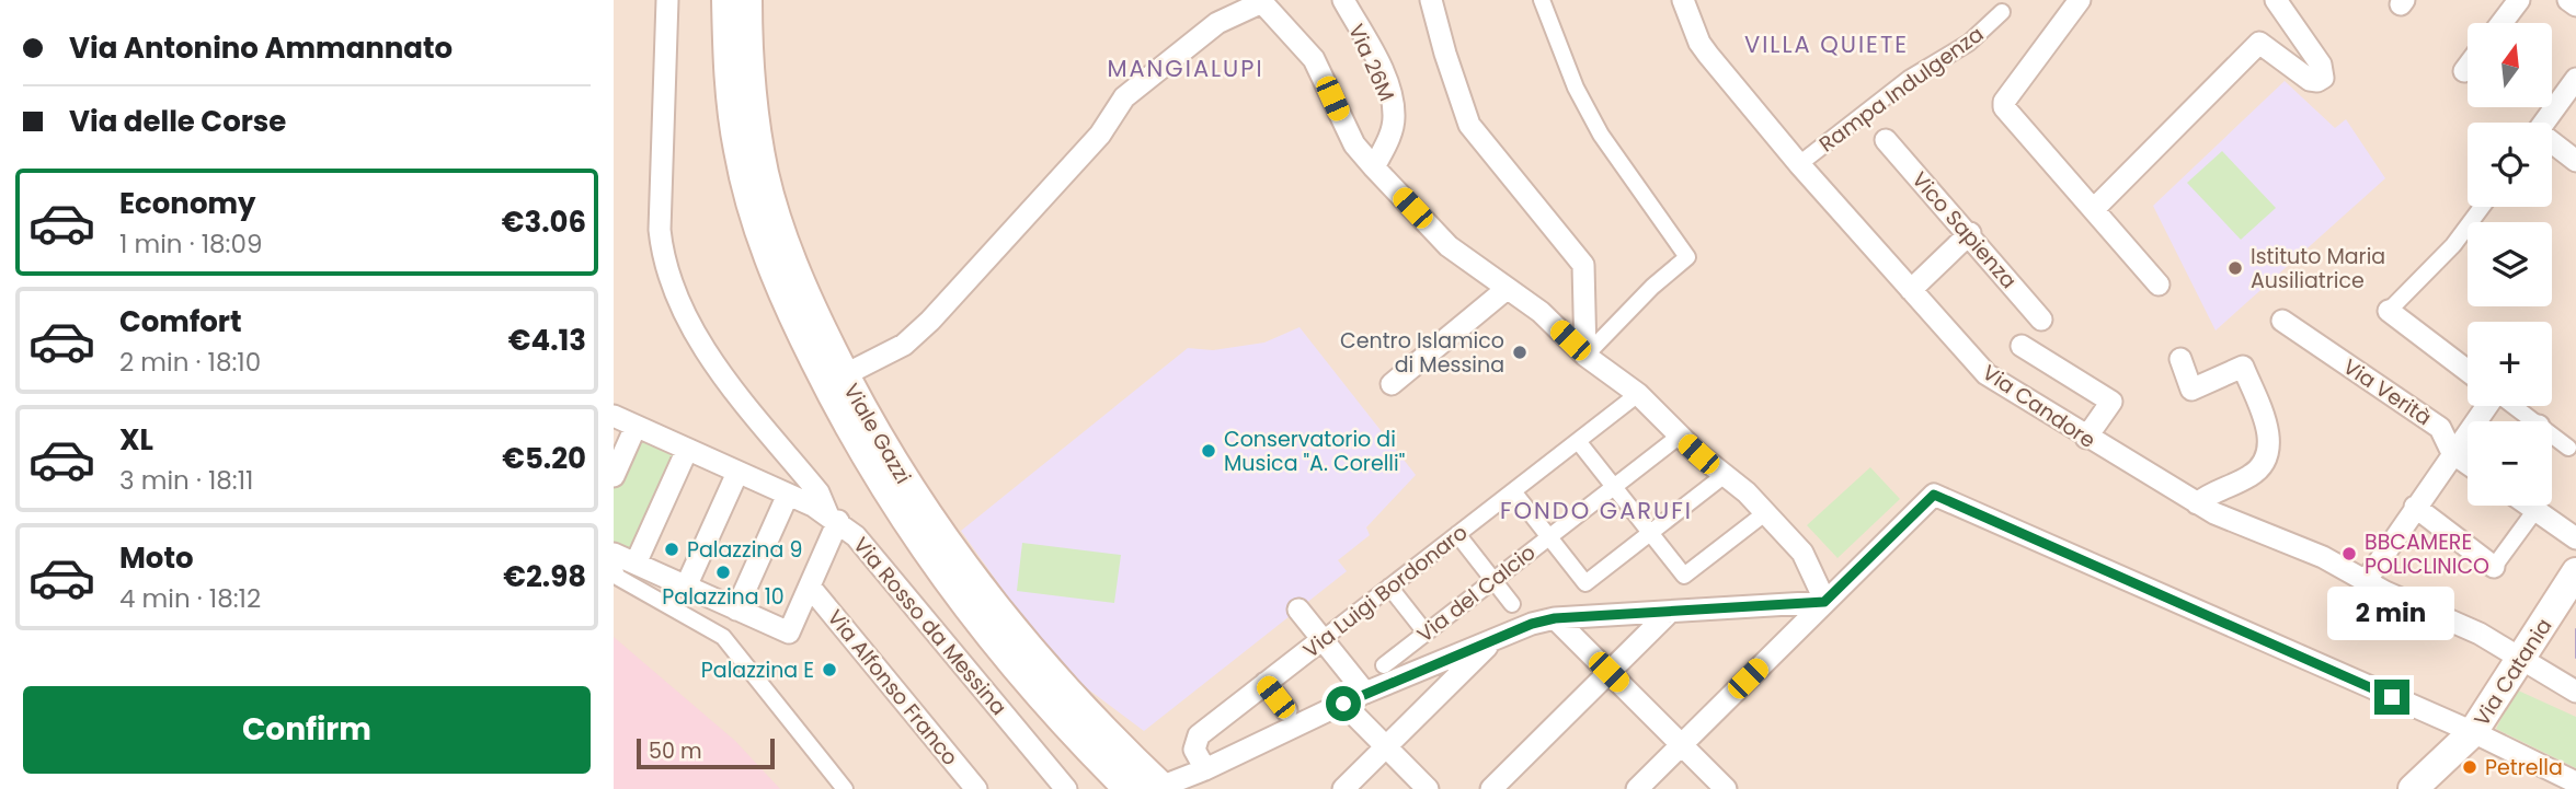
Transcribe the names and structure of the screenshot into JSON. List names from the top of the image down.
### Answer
{
  "streets": {
    "main road": ["Viale Gazzi", "Via Catania"],
    "street": [
      "Via 26M",
      "Rampa Indulgenza",
      "Vico Sapienza",
      "Via Verità",
      "Via Candore",
      "Via Luigi Bordonaro",
      "Via del Calcio",
      "Via Rosso da Messina",
      "Via Alfonso Franco"
    ]
  },
  "crossings": [
    ["Rampa Indulgenza", "Via Candore"],
    ["Via Candore", "Via Catania"]
  ],
  "districts": ["VILLA QUIETE", "MANGIALUPI", "FONDO GARUFI"],
  "places": [
    "Istituto Maria Ausiliatrice",
    "Centro Islamico di Messina",
    "Conservatorio di Musica \"A. Corelli\"",
    "Palazzina 9",
    "BBCAMERE POLICLINICO",
    "Palazzina 10",
    "Palazzina E",
    "Petrella"
  ],
  "scale_bar": "50 m",
  "north": "top",
  "page": {
    "banner": ["Via Antonino Ammannato", "Via delle Corse"],
    "map_buttons": ["+", "−"],
    "list": [
      {
        "name": "Economy",
        "note": "1 min · 18:09",
        "value": "€3.06"
      },
      {
        "name": "Comfort",
        "note": "2 min · 18:10",
        "value": "€4.13"
      },
      {
        "name": "XL",
        "note": "3 min · 18:11",
        "value": "€5.20"
      },
      {
        "name": "Moto",
        "note": "4 min · 18:12",
        "value": "€2.98"
      }
    ],
    "bubble": "2 min",
    "buttons": "Confirm",
    "scale": "50 m"
  }
}
